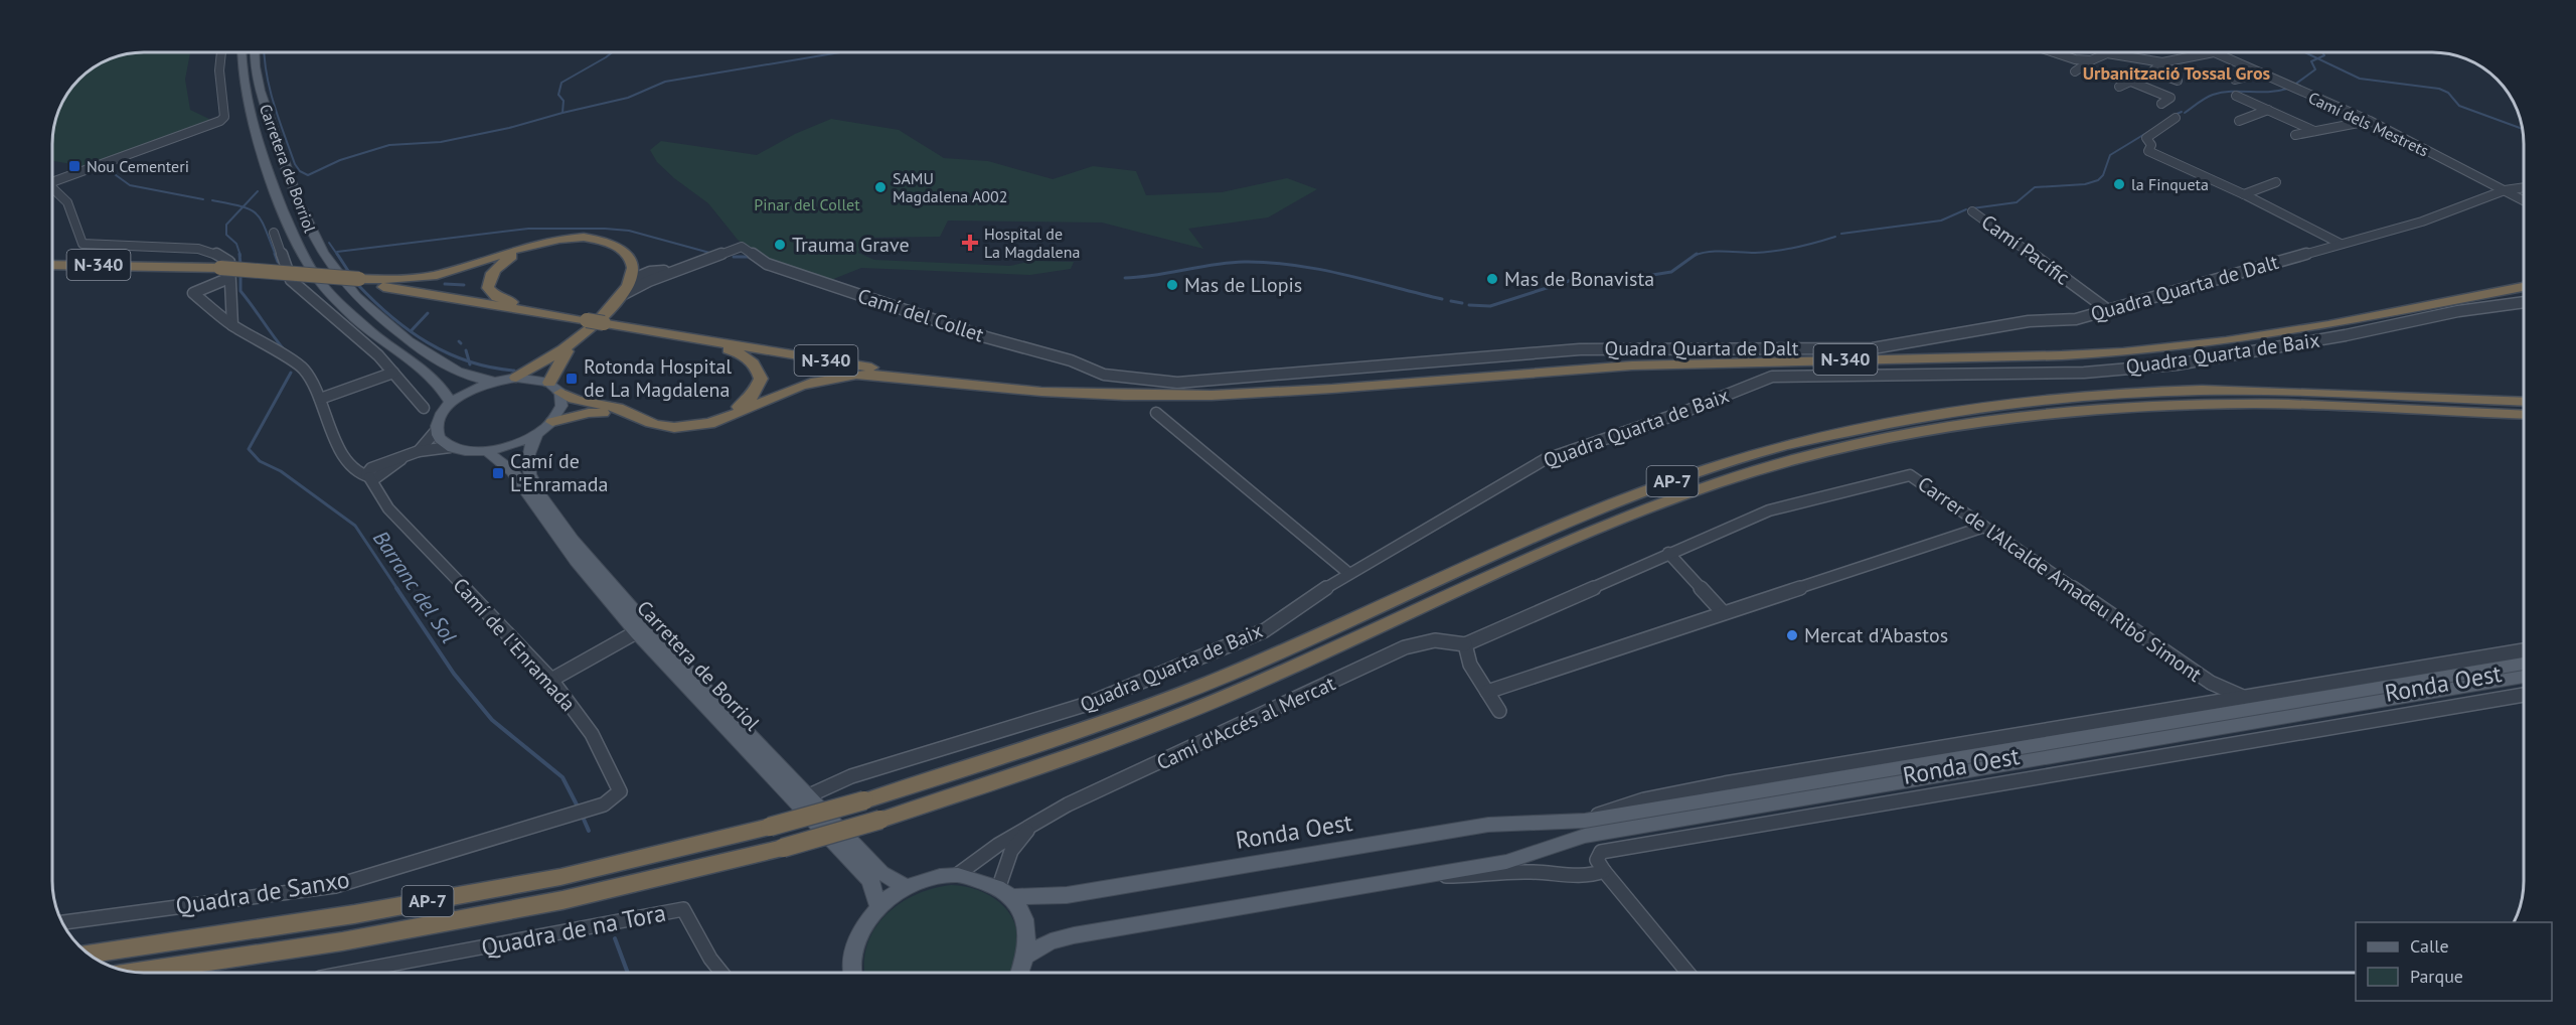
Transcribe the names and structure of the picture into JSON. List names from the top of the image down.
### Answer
{
  "streets": {
    "highway": ["N-340", "AP-7"],
    "main road": ["Carretera de Borriol", "Ronda Oest"],
    "street": [
      "Camí dels Mestrets",
      "Camí Pacífic",
      "Quadra Quarta de Dalt",
      "Camí del Collet",
      "Quadra Quarta de Baix",
      "Carrer de l'Alcalde Amadeu Ribó Simont",
      "Camí de l'Enramada",
      "Camí d'Accés al Mercat",
      "Quadra de Sanxo",
      "Quadra de na Tora"
    ]
  },
  "crossings": [
    ["Camí dels Mestrets", "Quadra Quarta de Dalt"],
    ["Carretera de Borriol", "Quadra Quarta de Baix"],
    ["Camí Pacífic", "Quadra Quarta de Dalt"],
    ["Quadra Quarta de Dalt", "Camí del Collet"],
    ["Carrer de l'Alcalde Amadeu Ribó Simont", "Ronda Oest"],
    ["Camí de l'Enramada", "Quadra de Sanxo"],
    ["Ronda Oest", "Camí d'Accés al Mercat"]
  ],
  "districts": ["Urbanització Tossal Gros"],
  "water": ["Barranc del Sol"],
  "parks": ["Pinar del Collet"],
  "places": {
    "transit": ["Nou Cementeri", "Rotonda Hospital de La Magdalena", "Camí de L'Enramada"],
    "other": [
      "la Finqueta",
      "SAMU Magdalena A002",
      "Trauma Grave",
      "Mas de Bonavista",
      "Mas de Llopis",
      "Mercat d'Abastos"
    ],
    "health": ["Hospital de La Magdalena"]
  },
  "legend": ["Calle", "Parque"]
}
